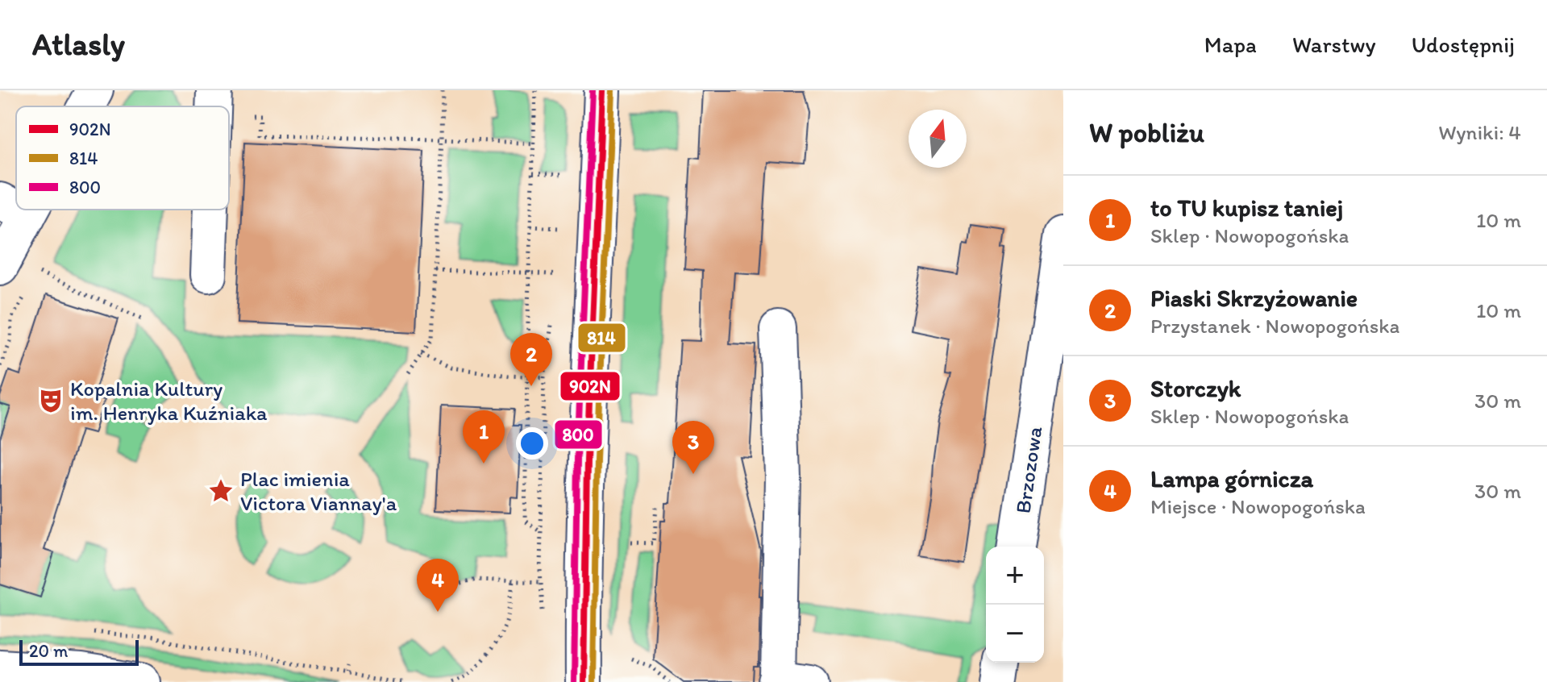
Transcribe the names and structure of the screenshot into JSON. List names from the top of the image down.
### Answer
{
  "streets": {
    "street": ["Brzozowa"]
  },
  "places": {
    "theatre": ["Kopalnia Kultury im. Henryka Kuźniaka"],
    "place": ["Plac imienia Victora Viannay'a"]
  },
  "lines": ["transit line 902N", "transit line 814", "transit line 800"],
  "legend": ["902N", "814", "800"],
  "scale_bar": "20 m",
  "north": "top",
  "page": {
    "header": "Atlasly",
    "nav": ["Mapa", "Warstwy", "Udostępnij"],
    "heading": ["W pobliżu", "Wyniki: 4"],
    "list": [
      {
        "mark": "1",
        "name": "to TU kupisz taniej",
        "note": "Sklep · Nowopogońska",
        "value": "10 m"
      },
      {
        "mark": "2",
        "name": "Piaski Skrzyżowanie",
        "note": "Przystanek · Nowopogońska",
        "value": "10 m"
      },
      {
        "mark": "3",
        "name": "Storczyk",
        "note": "Sklep · Nowopogońska",
        "value": "30 m"
      },
      {
        "mark": "4",
        "name": "Lampa górnicza",
        "note": "Miejsce · Nowopogońska",
        "value": "30 m"
      }
    ],
    "pins": [
      "2",
      "1",
      "3",
      "4"
    ],
    "map_buttons": ["+", "−"],
    "scale": "20 m"
  }
}
